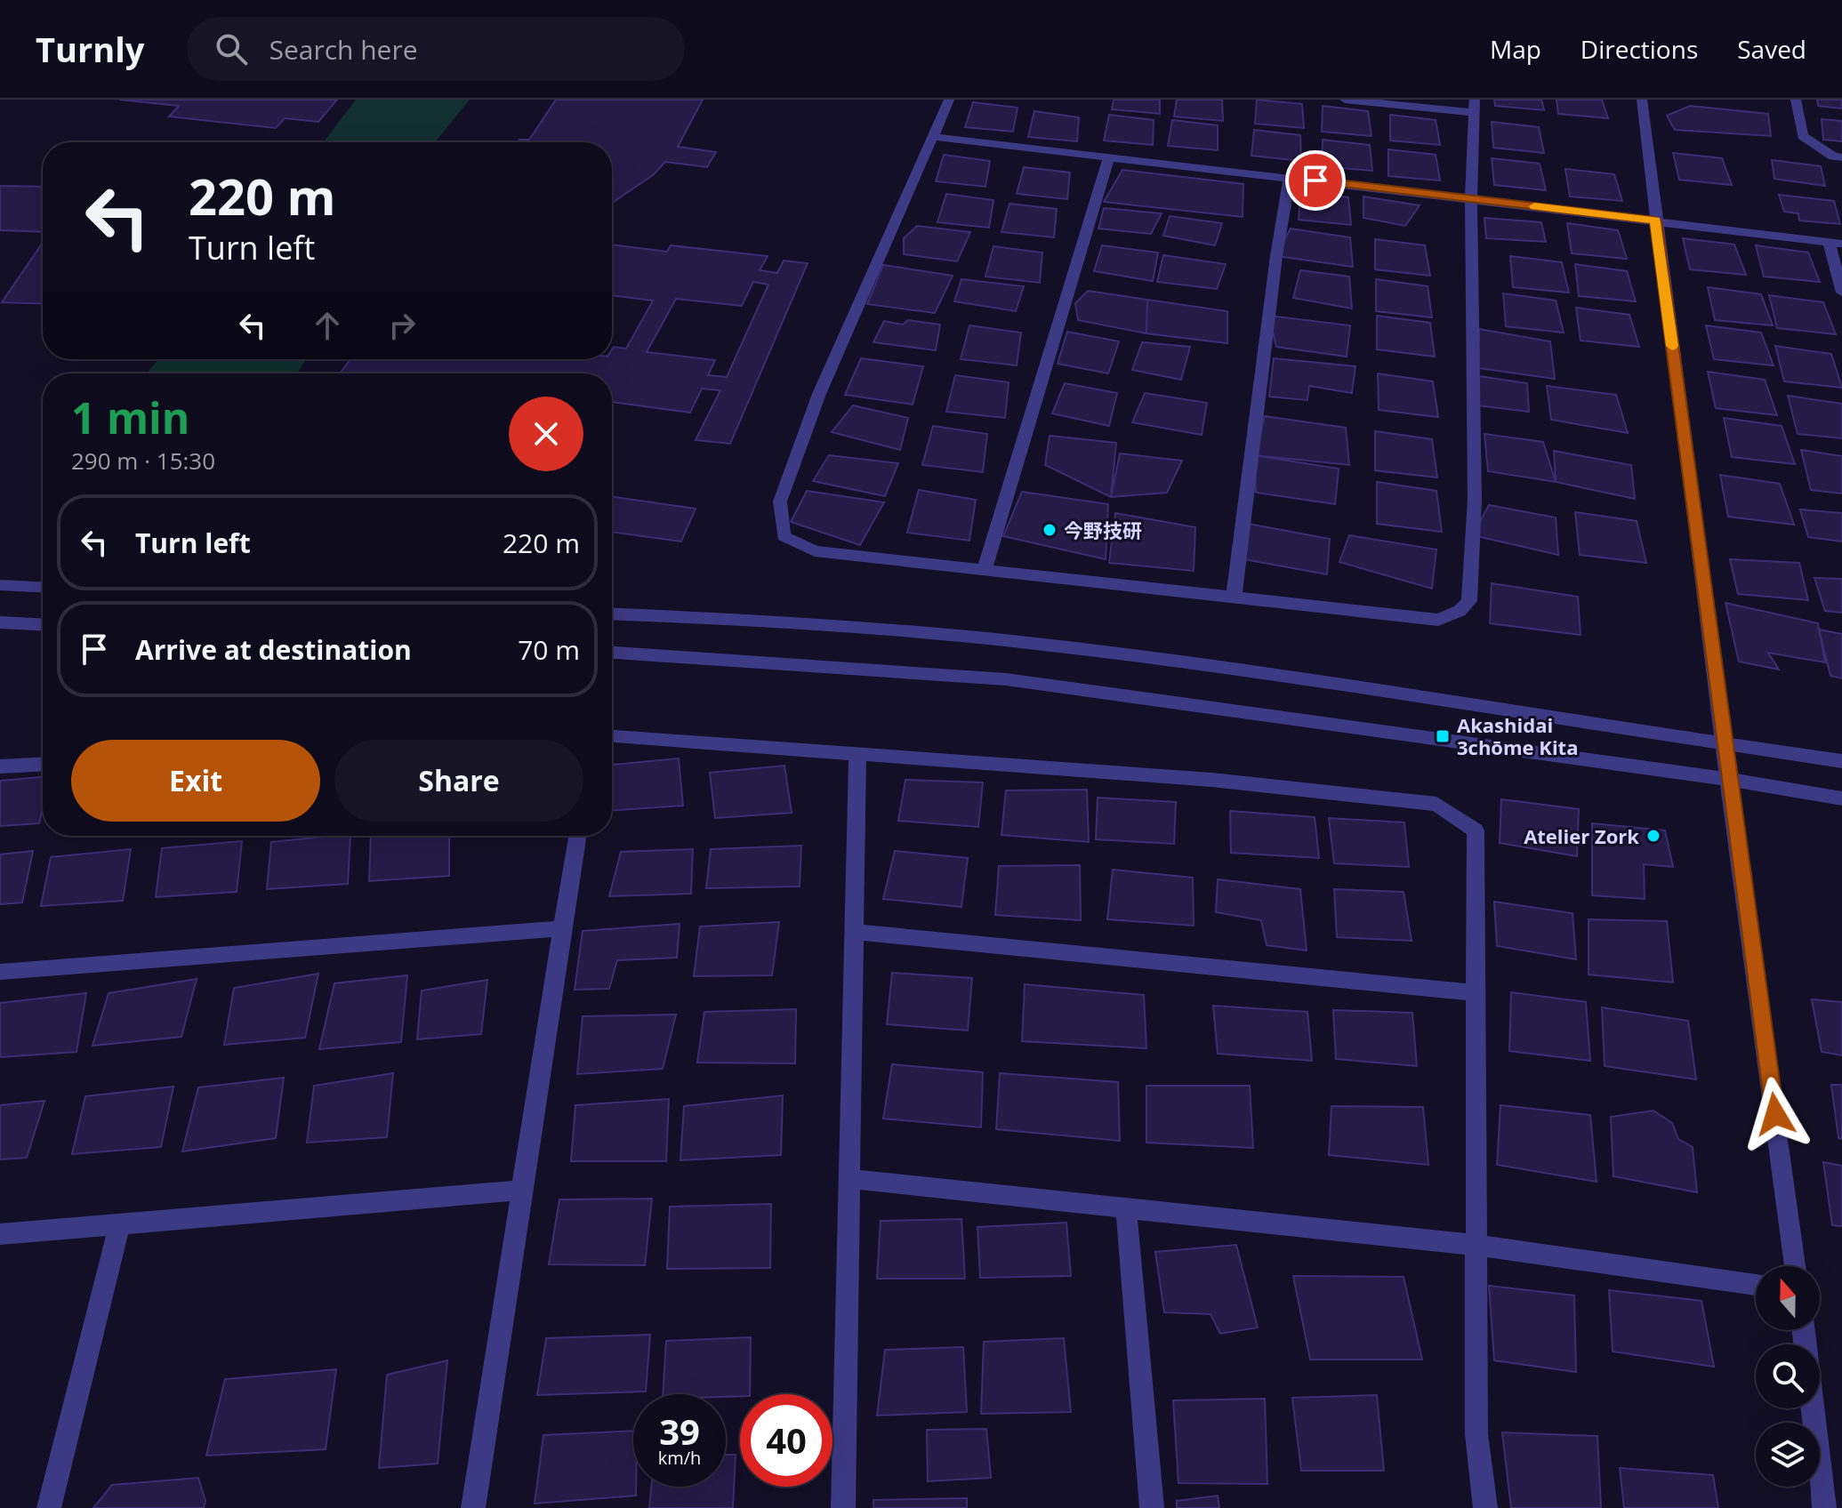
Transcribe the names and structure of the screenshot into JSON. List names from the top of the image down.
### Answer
{
  "places": {
    "other": ["今野技研", "Atelier Zork"],
    "transit": ["Akashidai 3chōme Kita"]
  },
  "north": "top",
  "page": {
    "header": "Turnly",
    "search": "Search here",
    "nav": ["Map", "Directions", "Saved"],
    "turn": ["220 m", "Turn left"],
    "heading": ["1 min", "290 m · 15:30"],
    "list": [
      {
        "name": "Turn left",
        "value": "220 m"
      },
      {
        "name": "Arrive at destination",
        "value": "70 m"
      }
    ],
    "buttons": ["Exit", "Share"],
    "speed": "39 km/h",
    "limit": "40"
  }
}
